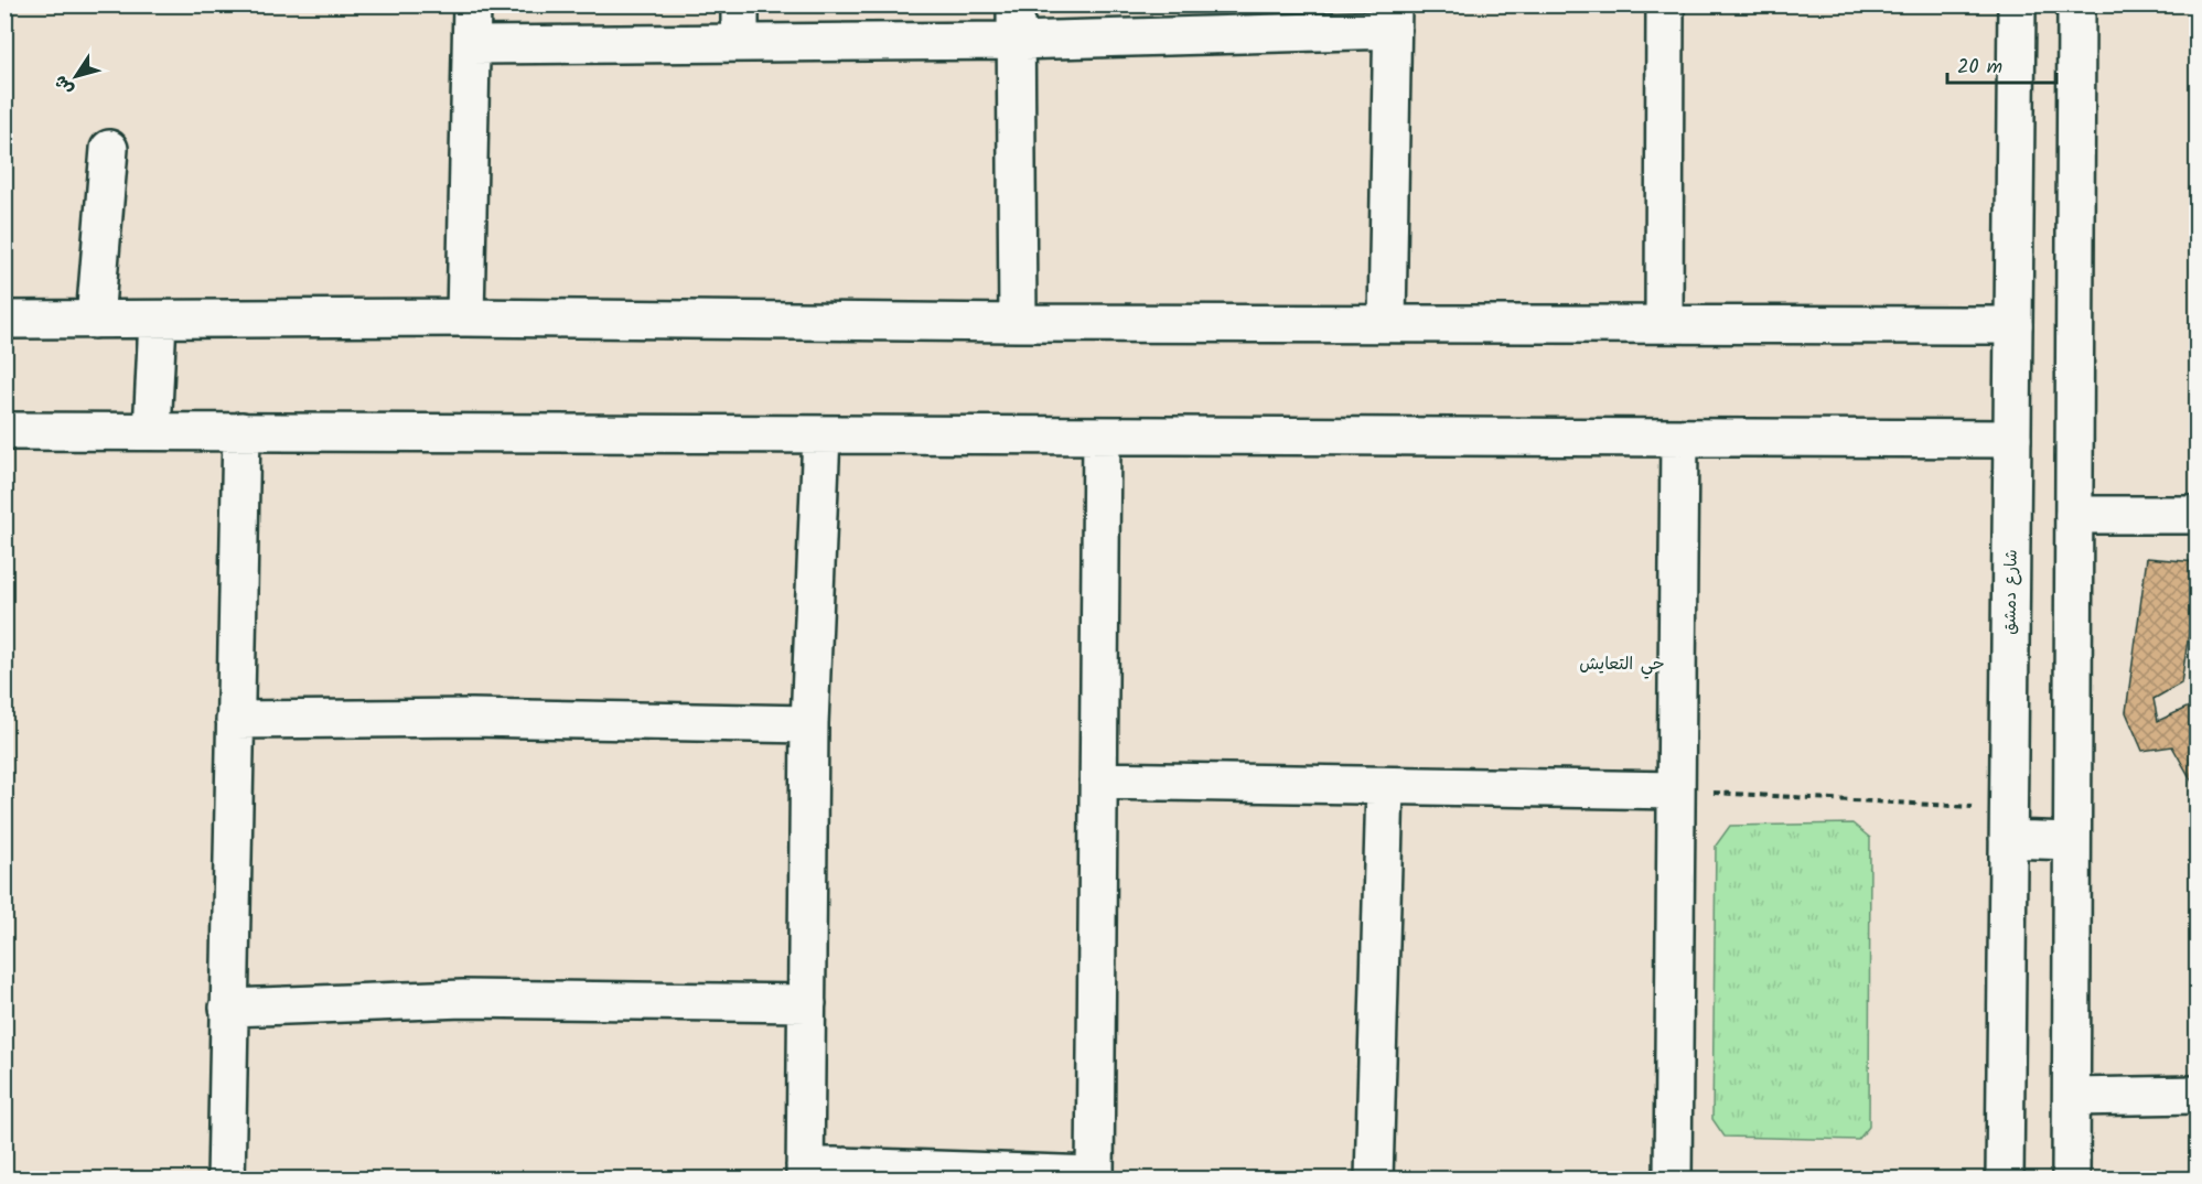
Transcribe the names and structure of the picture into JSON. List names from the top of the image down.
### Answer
{
  "streets": {
    "street": ["شارع دمشق"]
  },
  "districts": ["حي التعايش"],
  "scale_bar": "20 m",
  "north": "bottom left"
}
